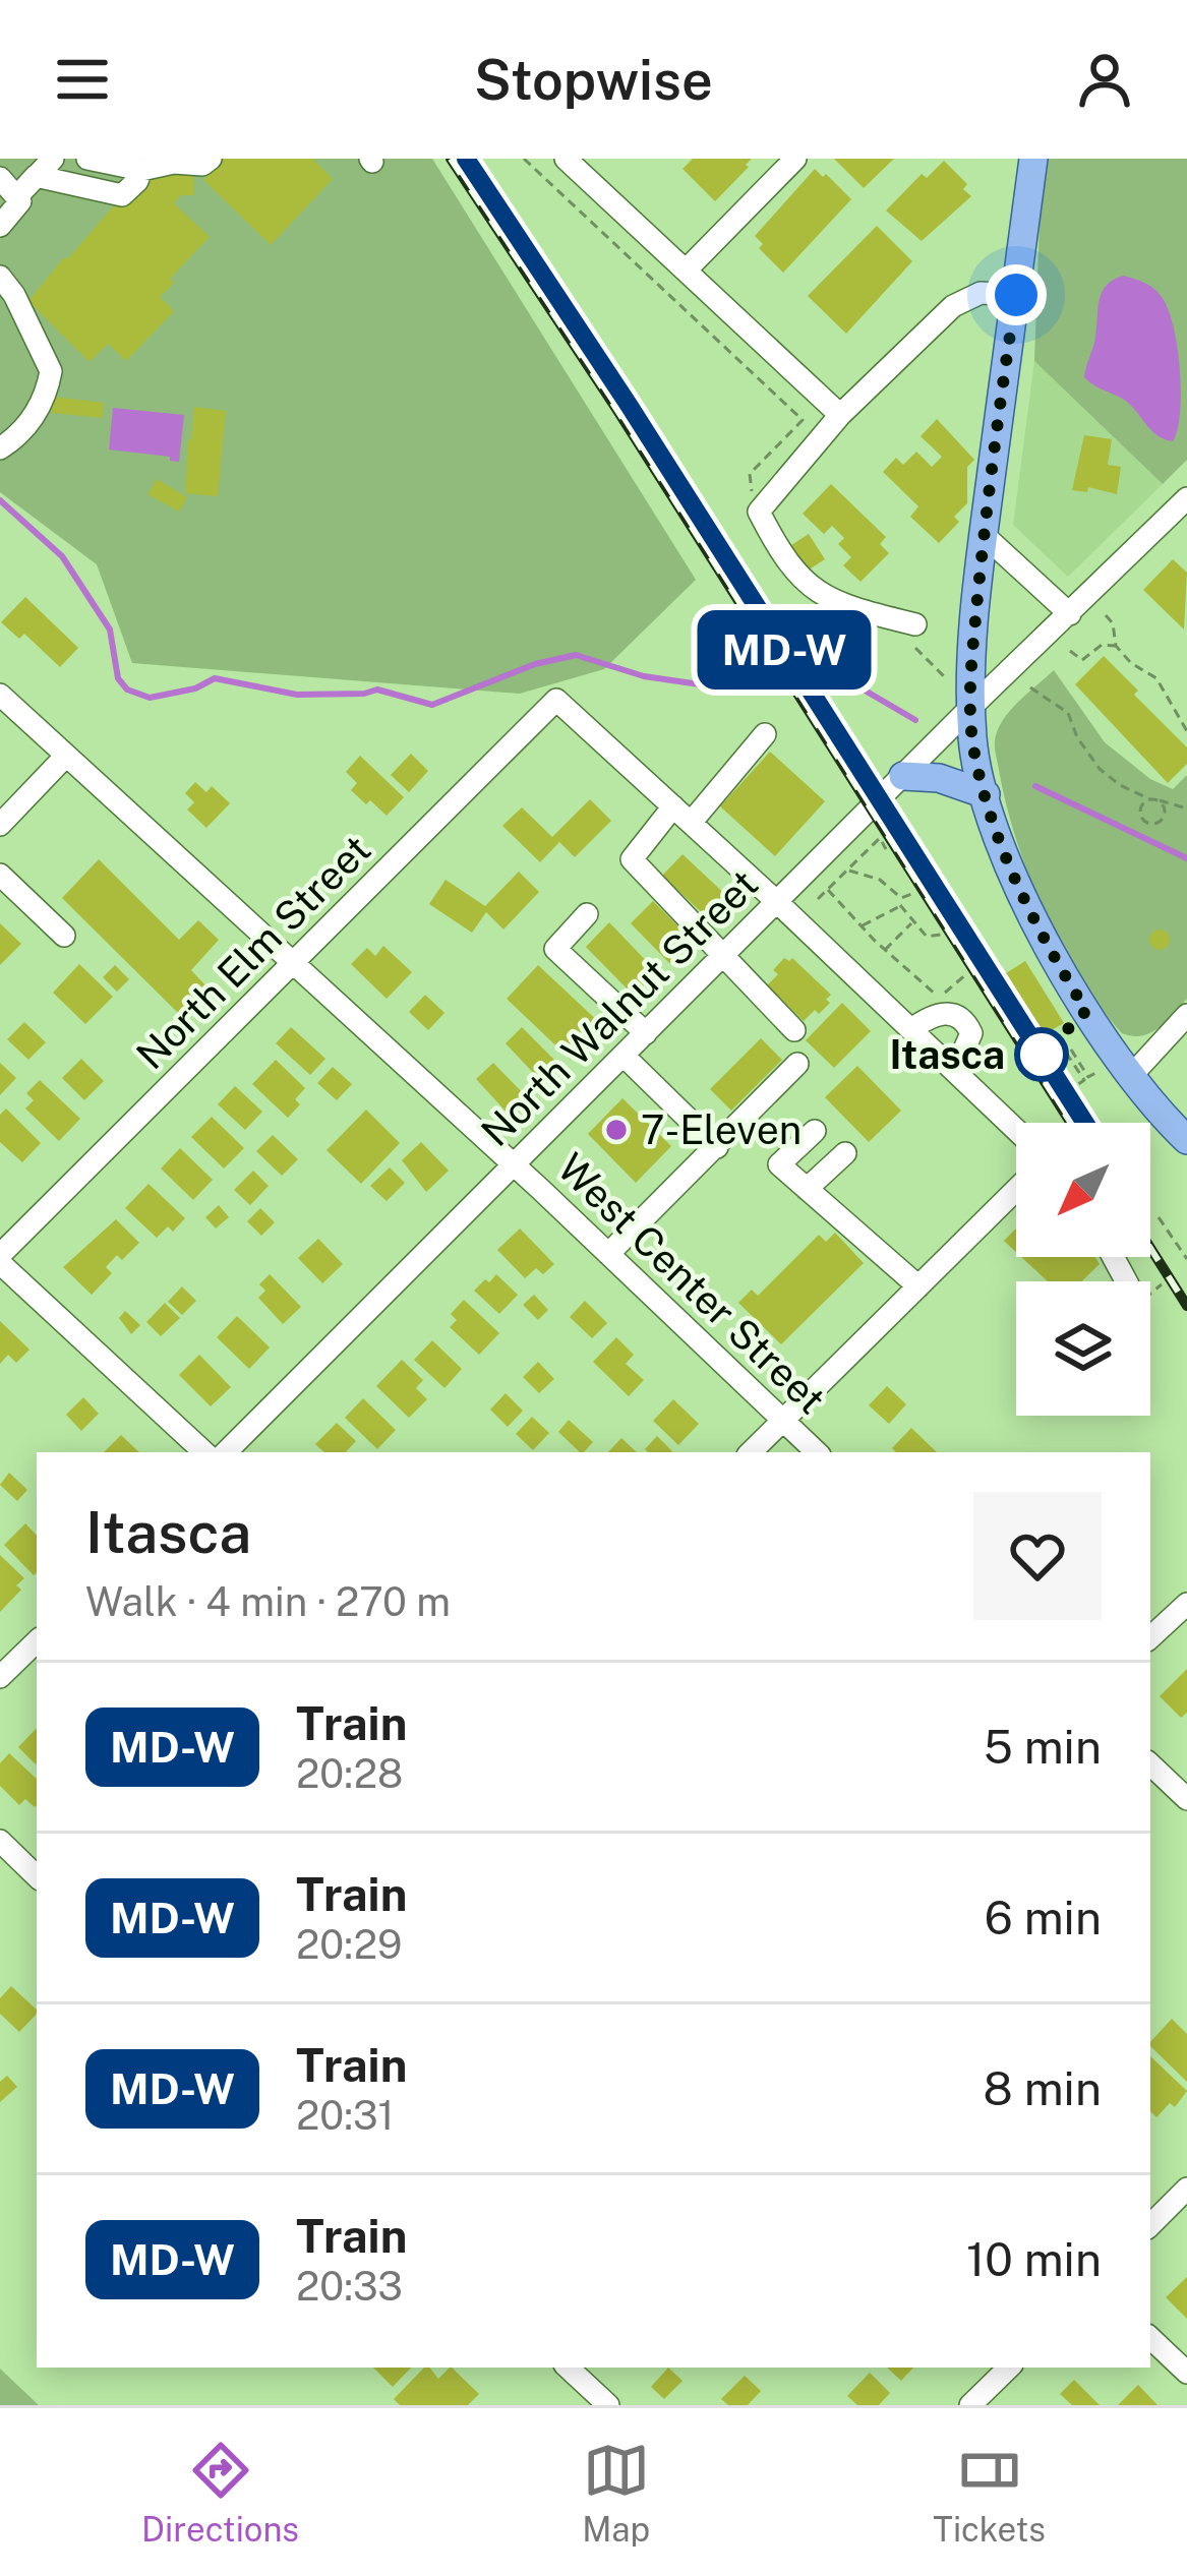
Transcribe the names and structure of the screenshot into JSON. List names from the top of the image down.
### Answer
{
  "streets": {
    "street": ["North Elm Street", "North Walnut Street", "West Center Street"]
  },
  "crossings": [
    ["North Elm Street", "West Center Street"],
    ["North Walnut Street", "West Center Street"]
  ],
  "places": ["Itasca", "7-Eleven"],
  "north": "bottom left",
  "page": {
    "header": "Stopwise",
    "on_map": "MD-W",
    "heading": ["Itasca", "Walk · 4 min · 270 m"],
    "list": [
      {
        "mark": "MD-W",
        "name": "Train",
        "note": "20:28",
        "value": "5 min"
      },
      {
        "mark": "MD-W",
        "name": "Train",
        "note": "20:29",
        "value": "6 min"
      },
      {
        "mark": "MD-W",
        "name": "Train",
        "note": "20:31",
        "value": "8 min"
      },
      {
        "mark": "MD-W",
        "name": "Train",
        "note": "20:33",
        "value": "10 min"
      }
    ],
    "tabs": ["Directions", "Map", "Tickets"]
  }
}
